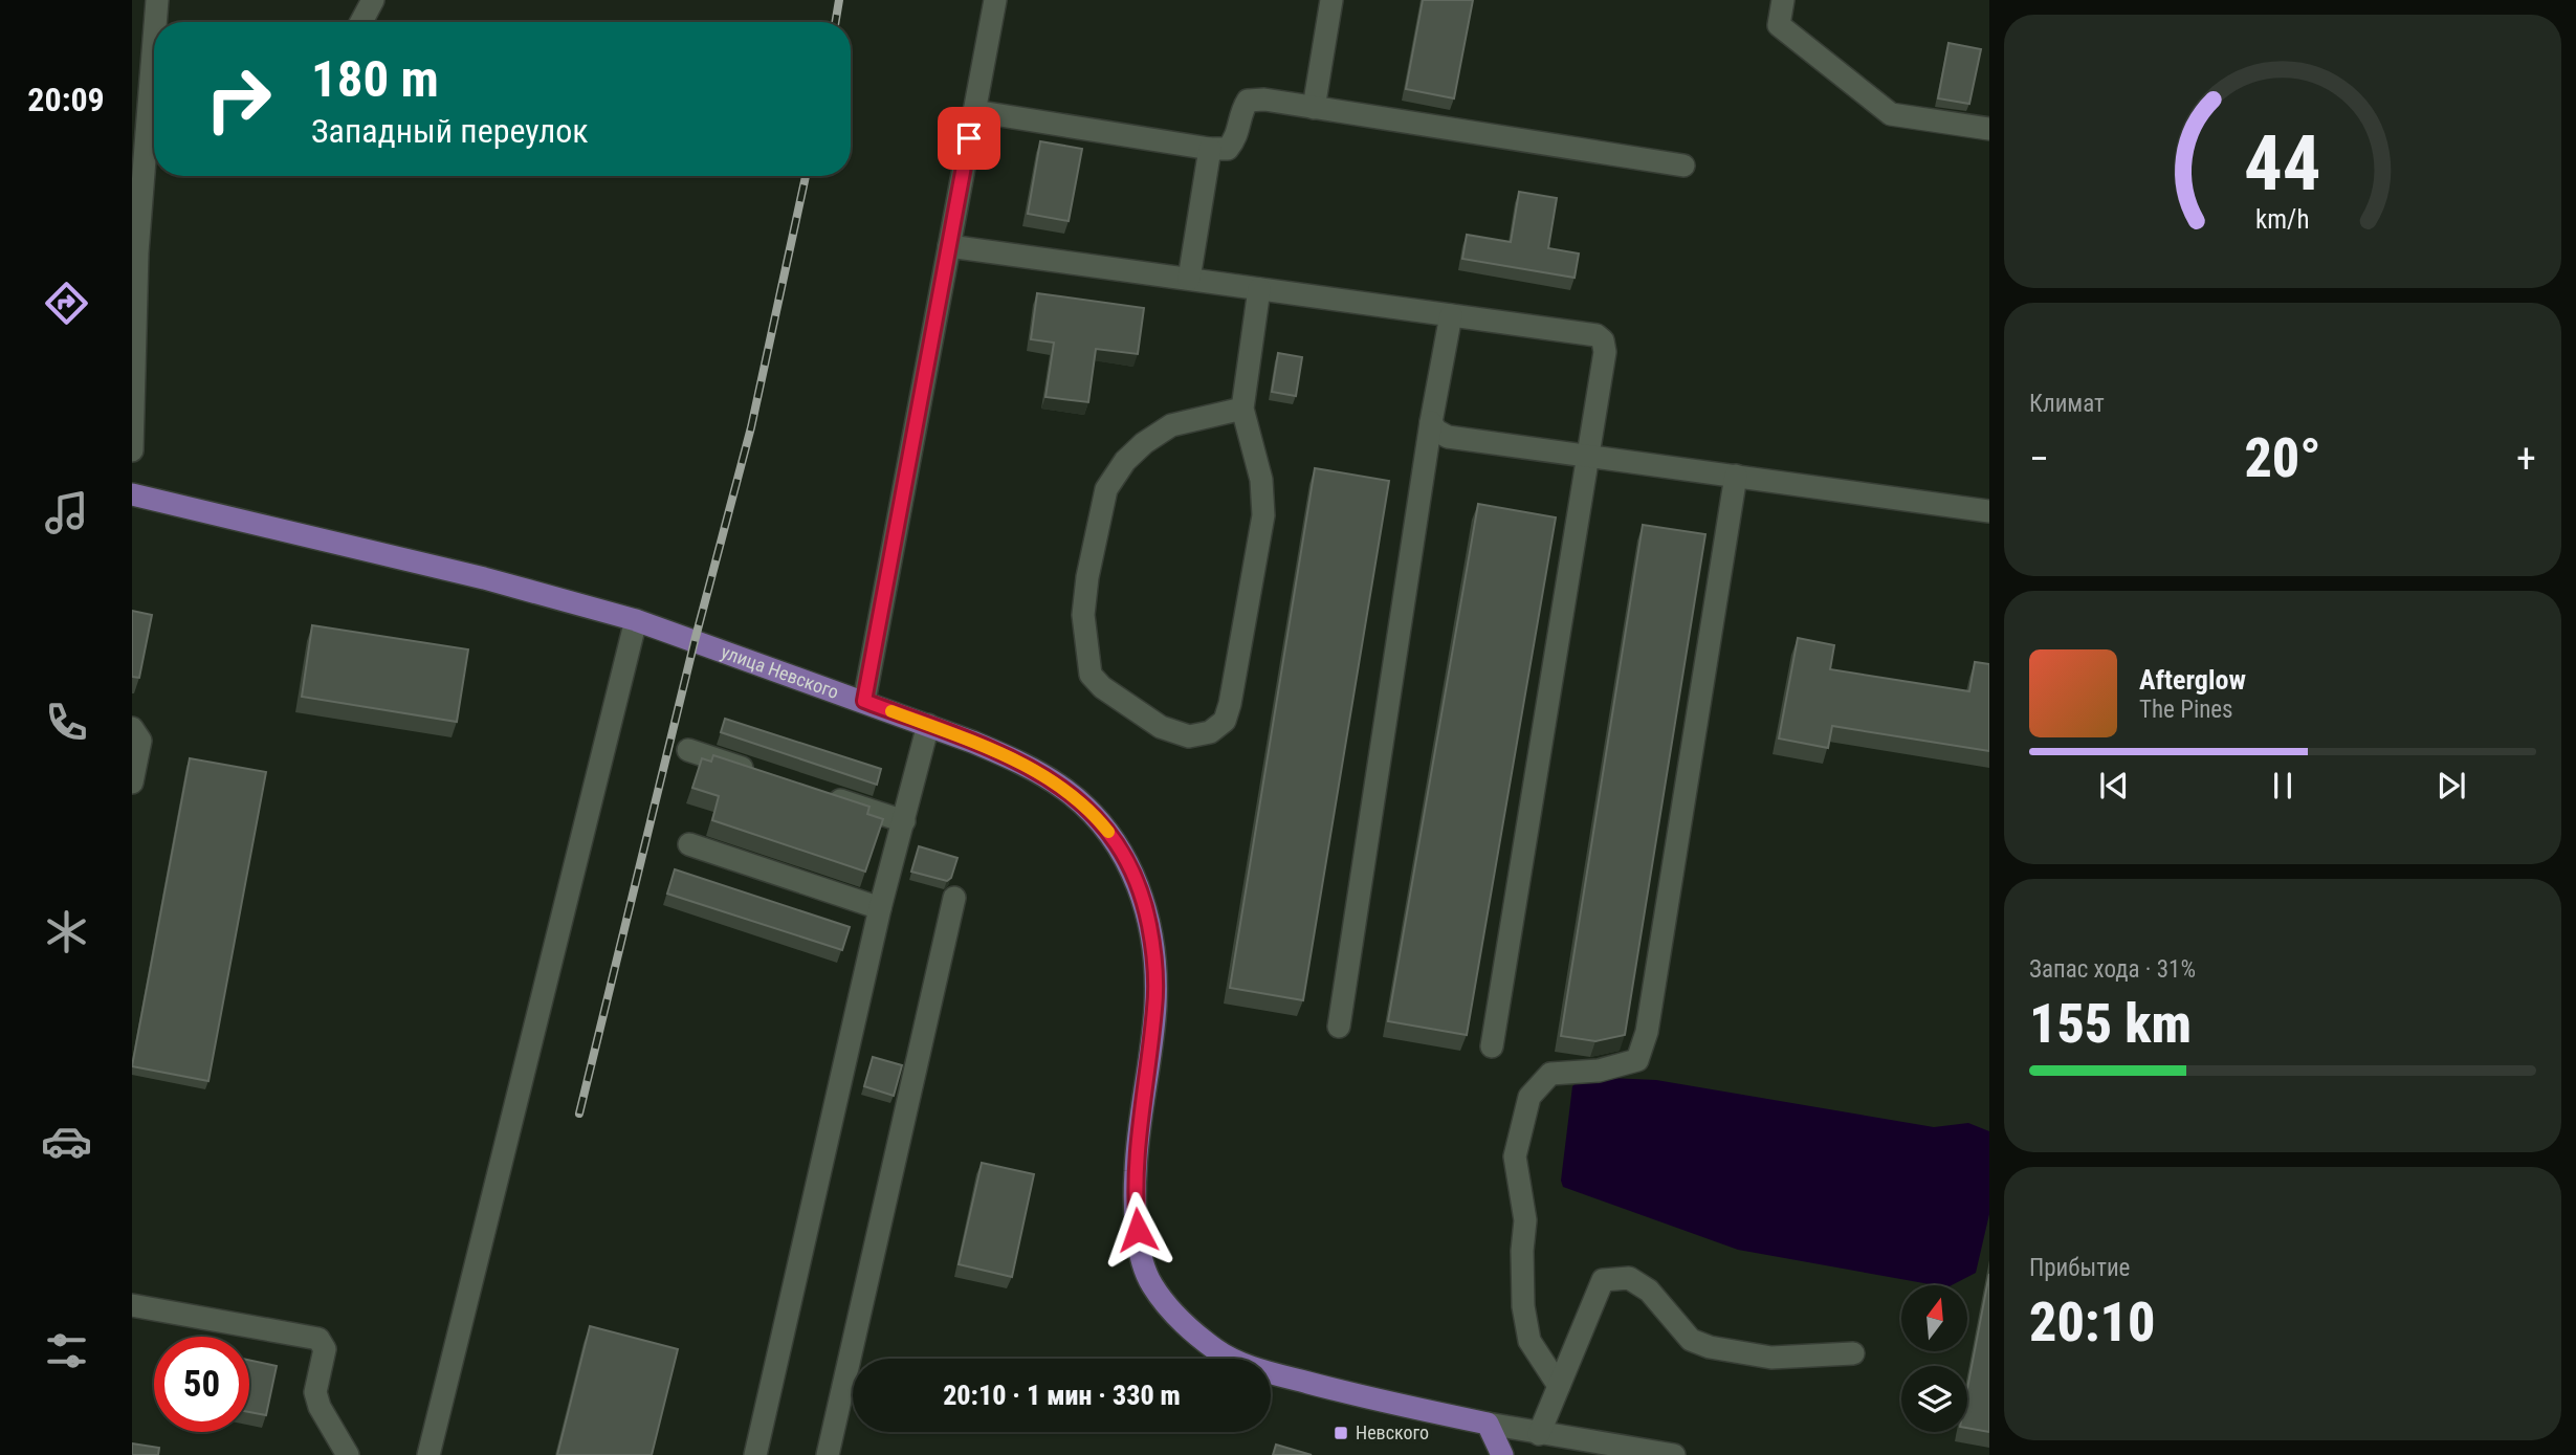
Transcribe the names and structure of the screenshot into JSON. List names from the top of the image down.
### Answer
{
  "streets": {
    "main road": ["улица Невского"]
  },
  "places": {
    "transit": ["Невского"]
  },
  "north": "top",
  "page": {
    "tabs": "20:09",
    "turn": ["180 m", "Западный переулок"],
    "tile": [
      "Климат",
      ["Запас хода · 31%", "155 km"],
      ["Прибытие", "20:10"]
    ],
    "heat": ["−", "20°", "+"],
    "song": ["Afterglow", "The Pines"],
    "limit": "50",
    "trip": "20:10 · 1 мин · 330 m",
    "gauge": ["44", "km/h"]
  }
}
